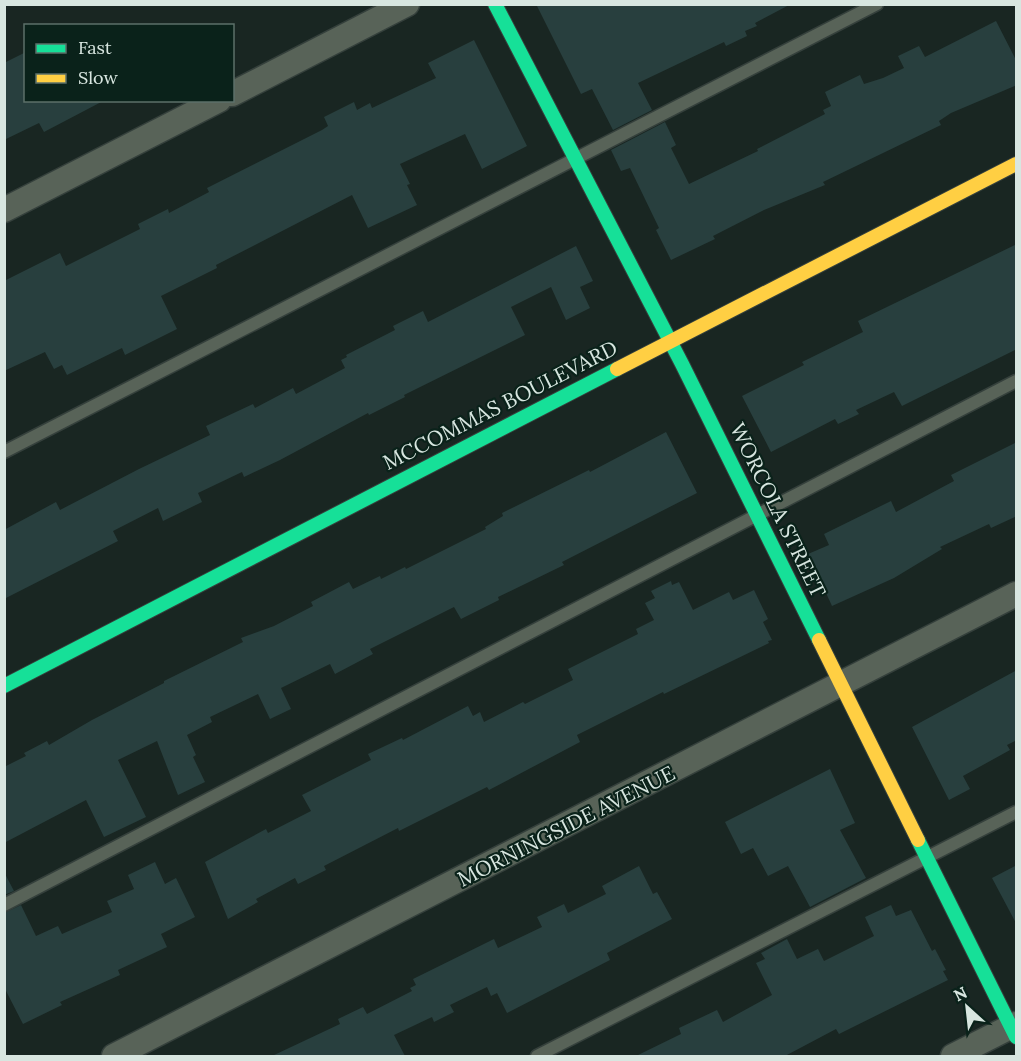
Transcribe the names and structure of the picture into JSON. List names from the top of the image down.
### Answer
{
  "streets": {
    "street": ["MCCOMMAS BOULEVARD", "WORCOLA STREET", "MORNINGSIDE AVENUE"]
  },
  "crossings": [
    ["MCCOMMAS BOULEVARD", "WORCOLA STREET"],
    ["WORCOLA STREET", "MORNINGSIDE AVENUE"]
  ],
  "legend": ["Fast", "Slow"],
  "north": "top left"
}
